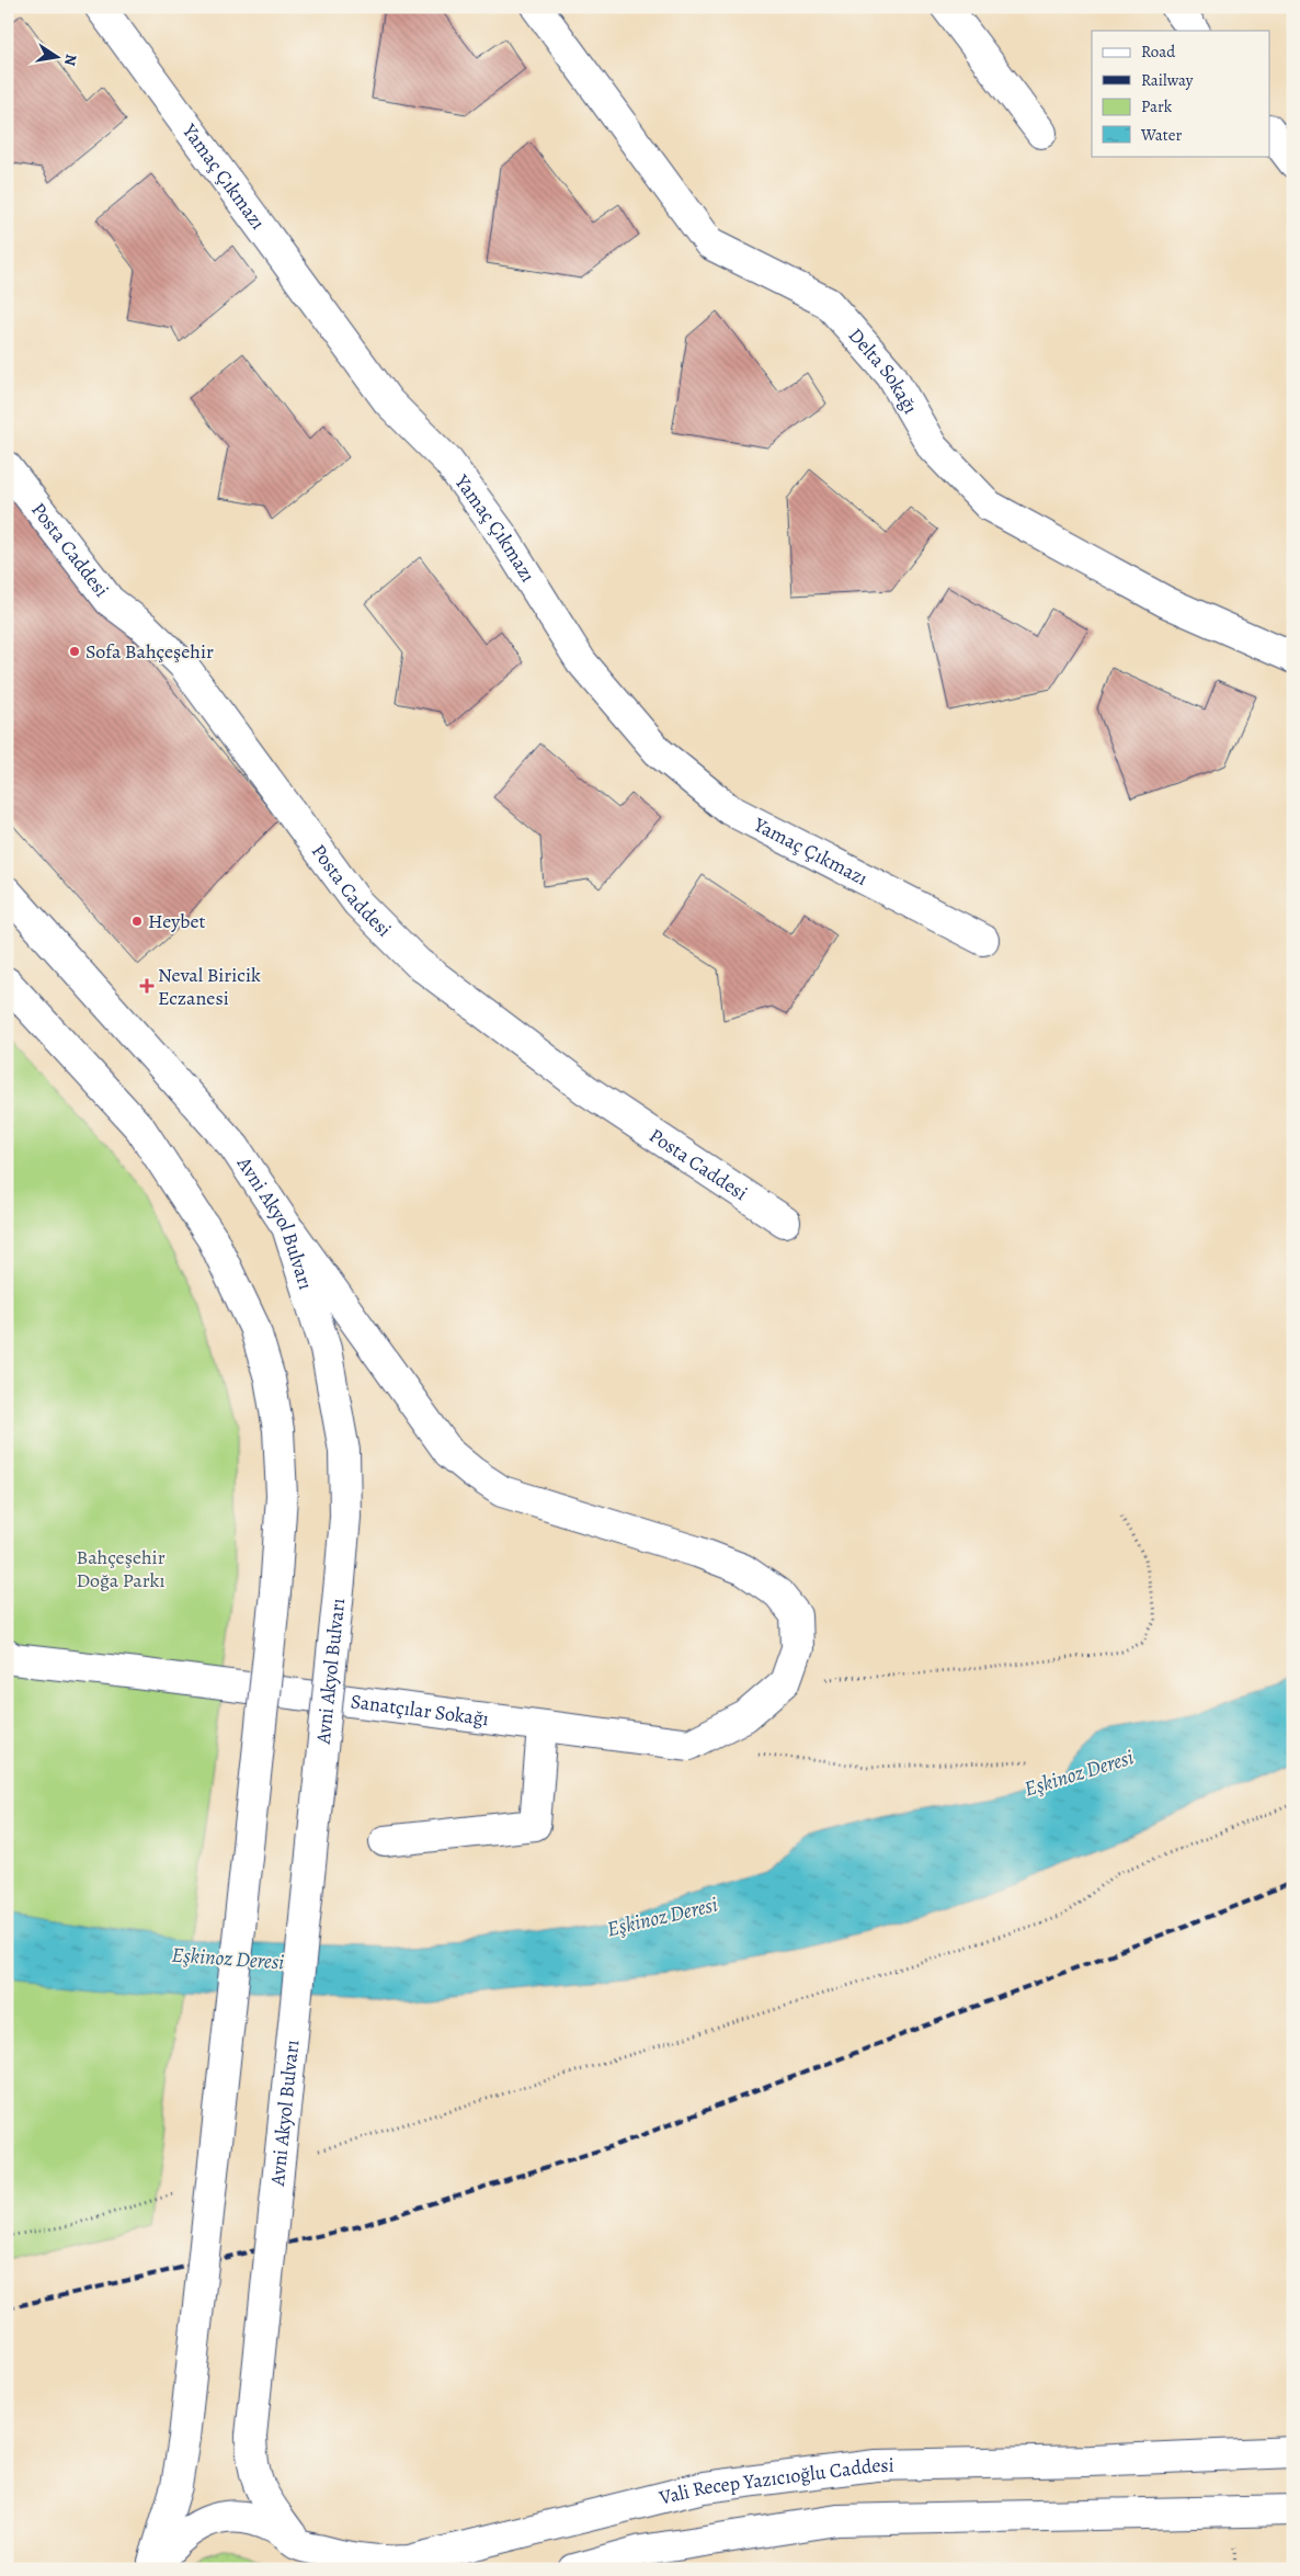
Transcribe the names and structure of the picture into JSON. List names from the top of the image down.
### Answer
{
  "streets": {
    "main road": [
      "Yamaç Çıkmazı",
      "Delta Sokağı",
      "Posta Caddesi",
      "Avni Akyol Bulvarı",
      "Sanatçılar Sokağı",
      "Vali Recep Yazıcıoğlu Caddesi"
    ]
  },
  "crossings": [
    ["Avni Akyol Bulvarı", "Vali Recep Yazıcıoğlu Caddesi"]
  ],
  "water": ["Eşkinoz Deresi"],
  "parks": ["Bahçeşehir Doğa Parkı"],
  "places": {
    "other": ["Sofa Bahçeşehir", "Heybet"],
    "health": ["Neval Biricik Eczanesi"]
  },
  "legend": [
    "Road",
    "Railway",
    "Park",
    "Water"
  ],
  "north": "right"
}
